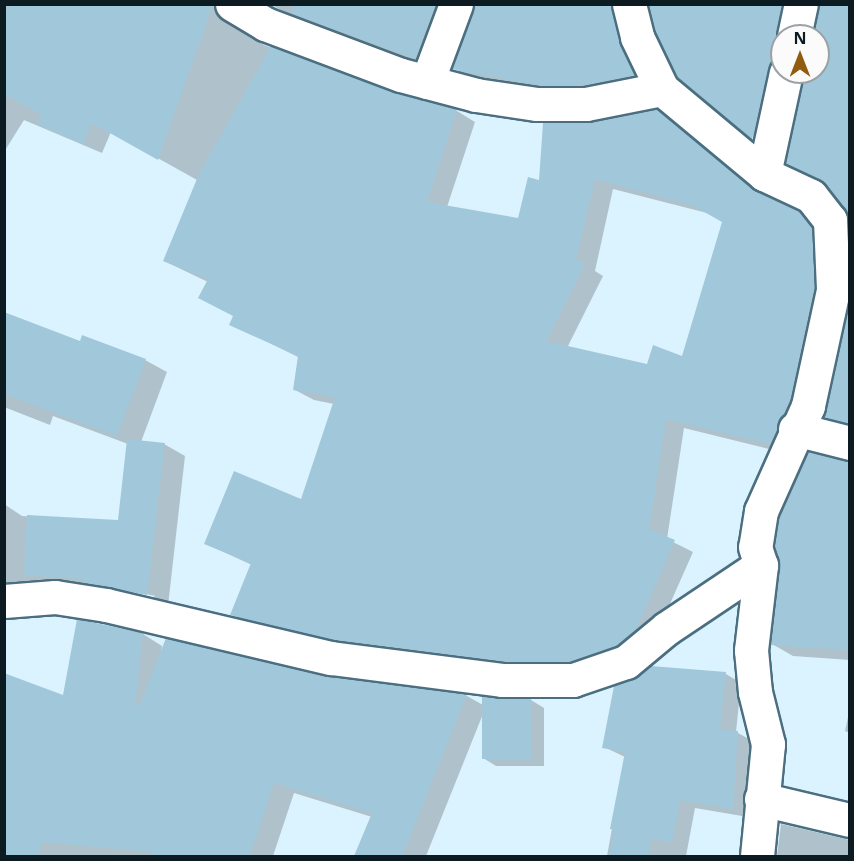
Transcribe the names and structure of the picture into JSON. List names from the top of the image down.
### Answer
{
  "north": "top"
}
